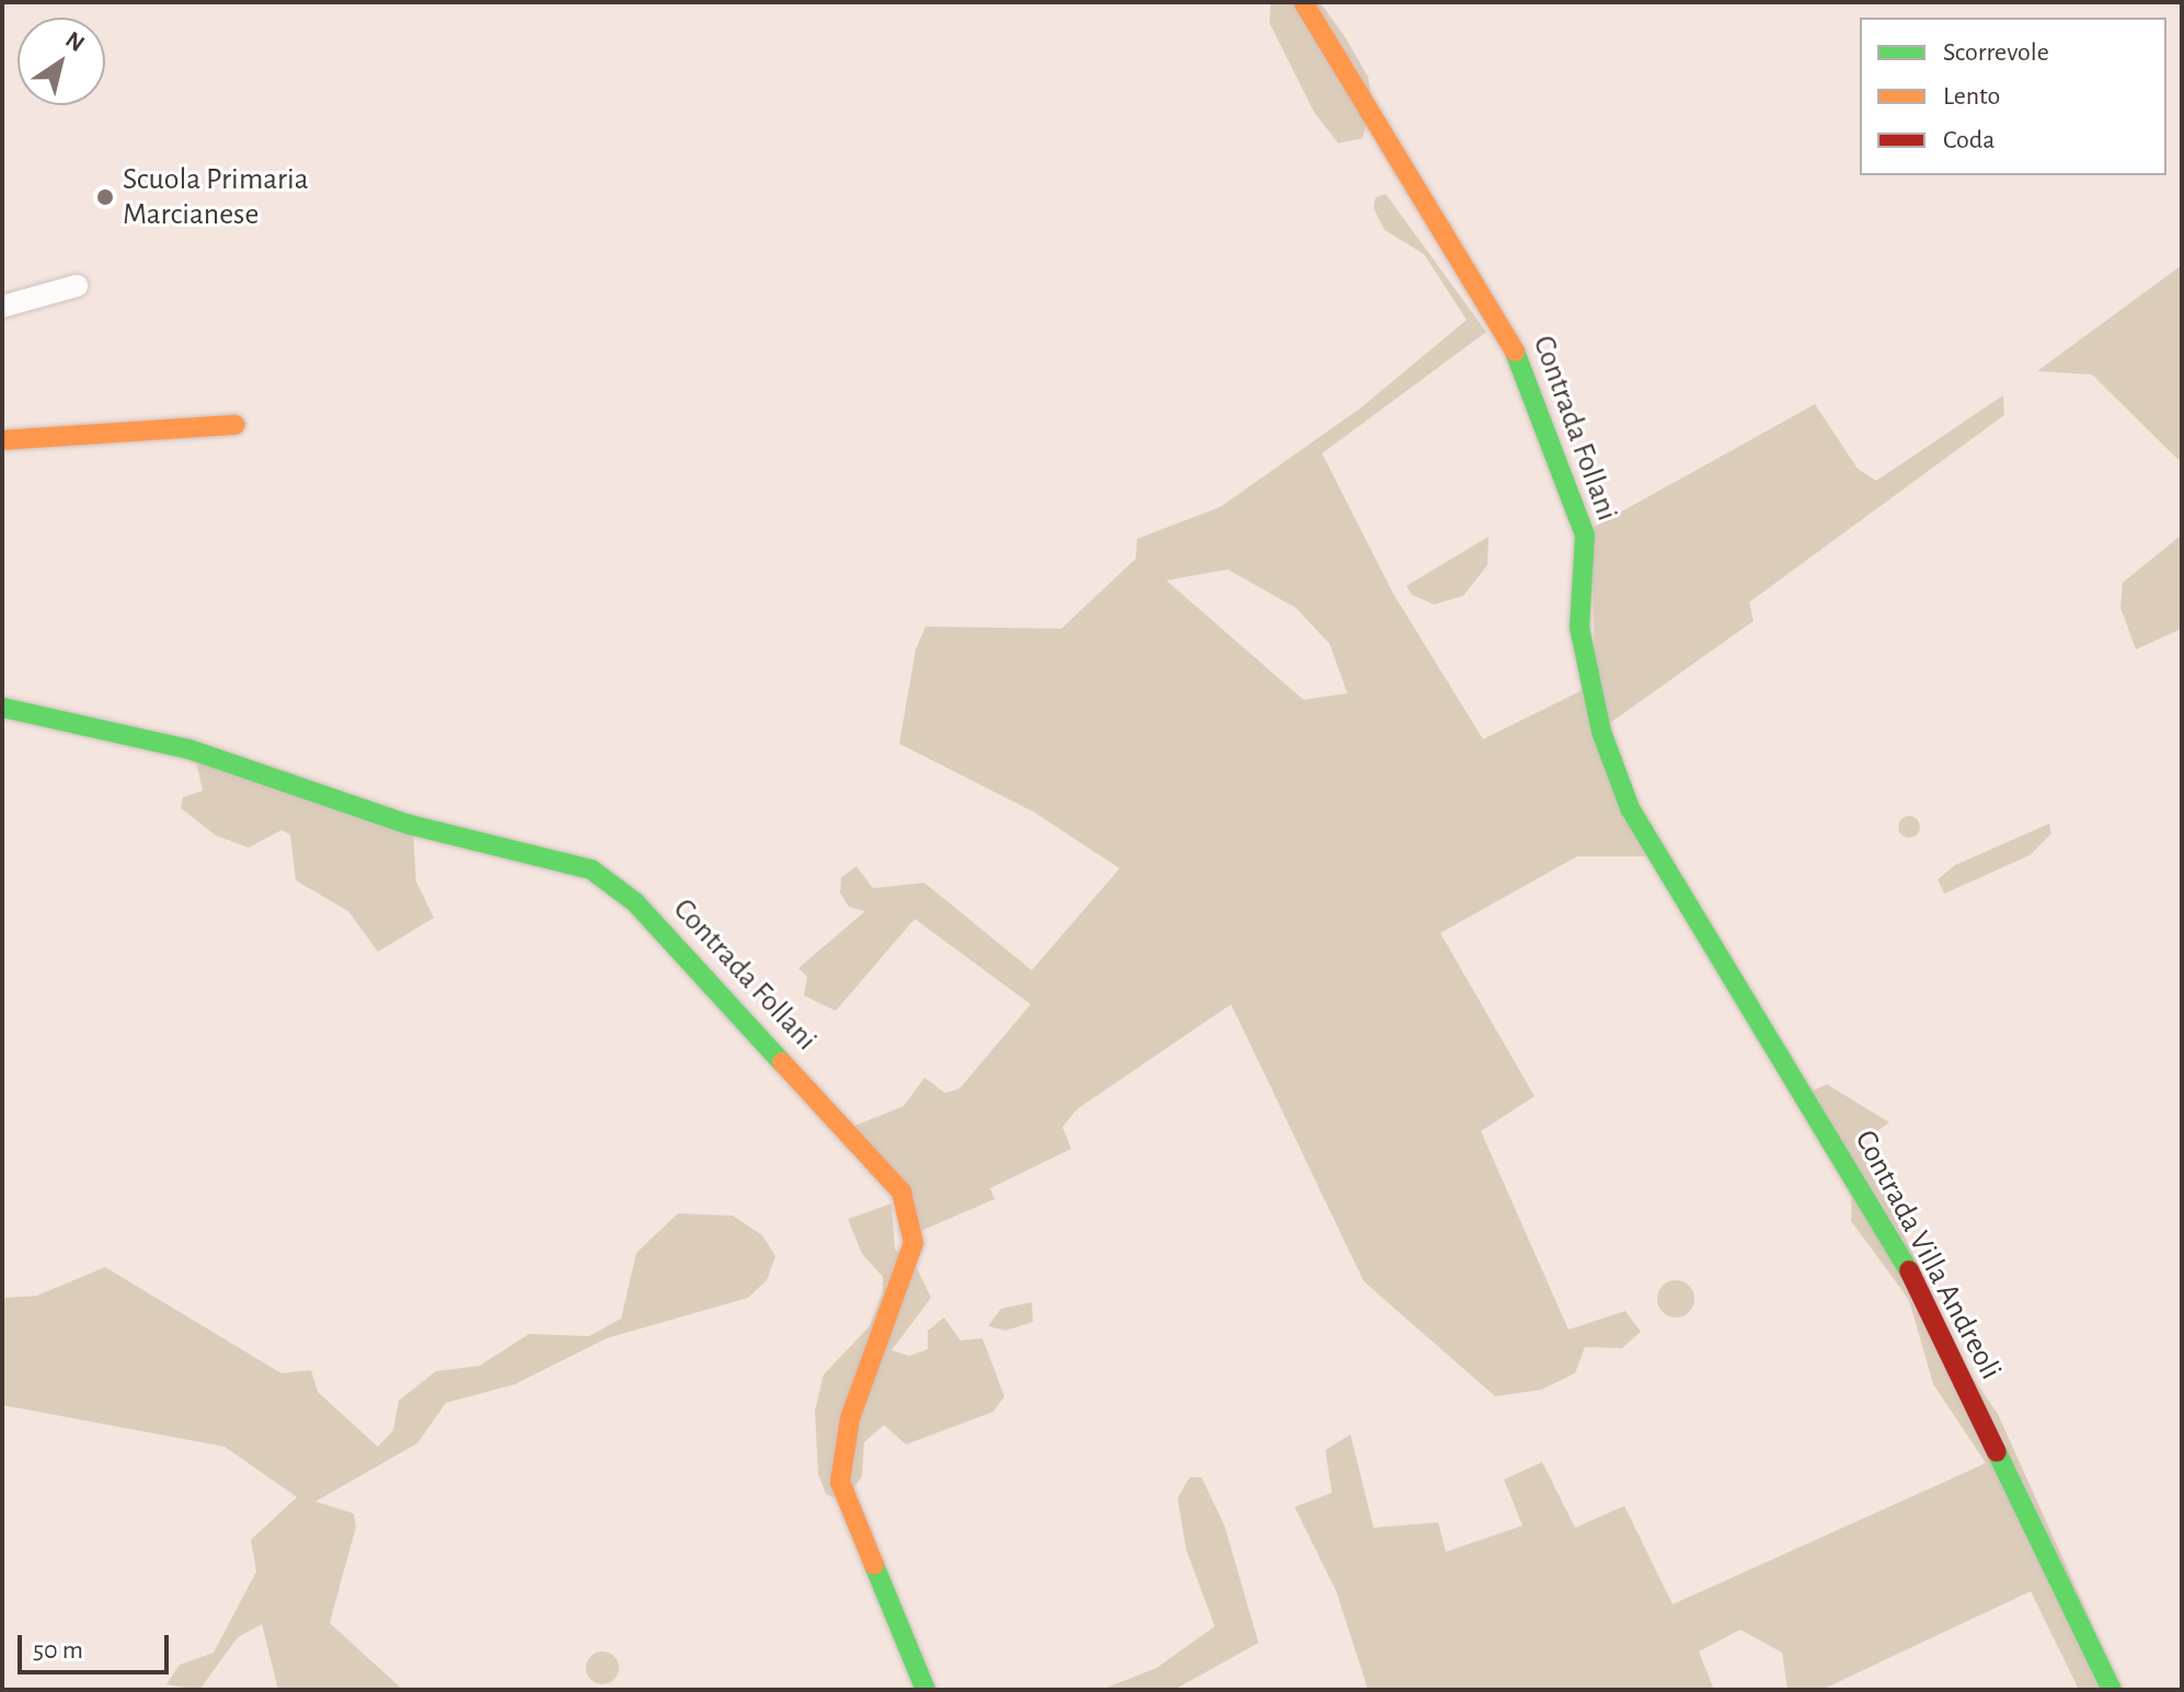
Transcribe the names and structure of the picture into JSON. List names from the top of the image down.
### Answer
{
  "streets": {
    "street": ["Contrada Follani", "Contrada Villa Andreoli"]
  },
  "crossings": [
    ["Contrada Follani", "Contrada Villa Andreoli"]
  ],
  "places": ["Scuola Primaria Marcianese"],
  "legend": ["Scorrevole", "Lento", "Coda"],
  "scale_bar": "50 m",
  "north": "top right"
}
